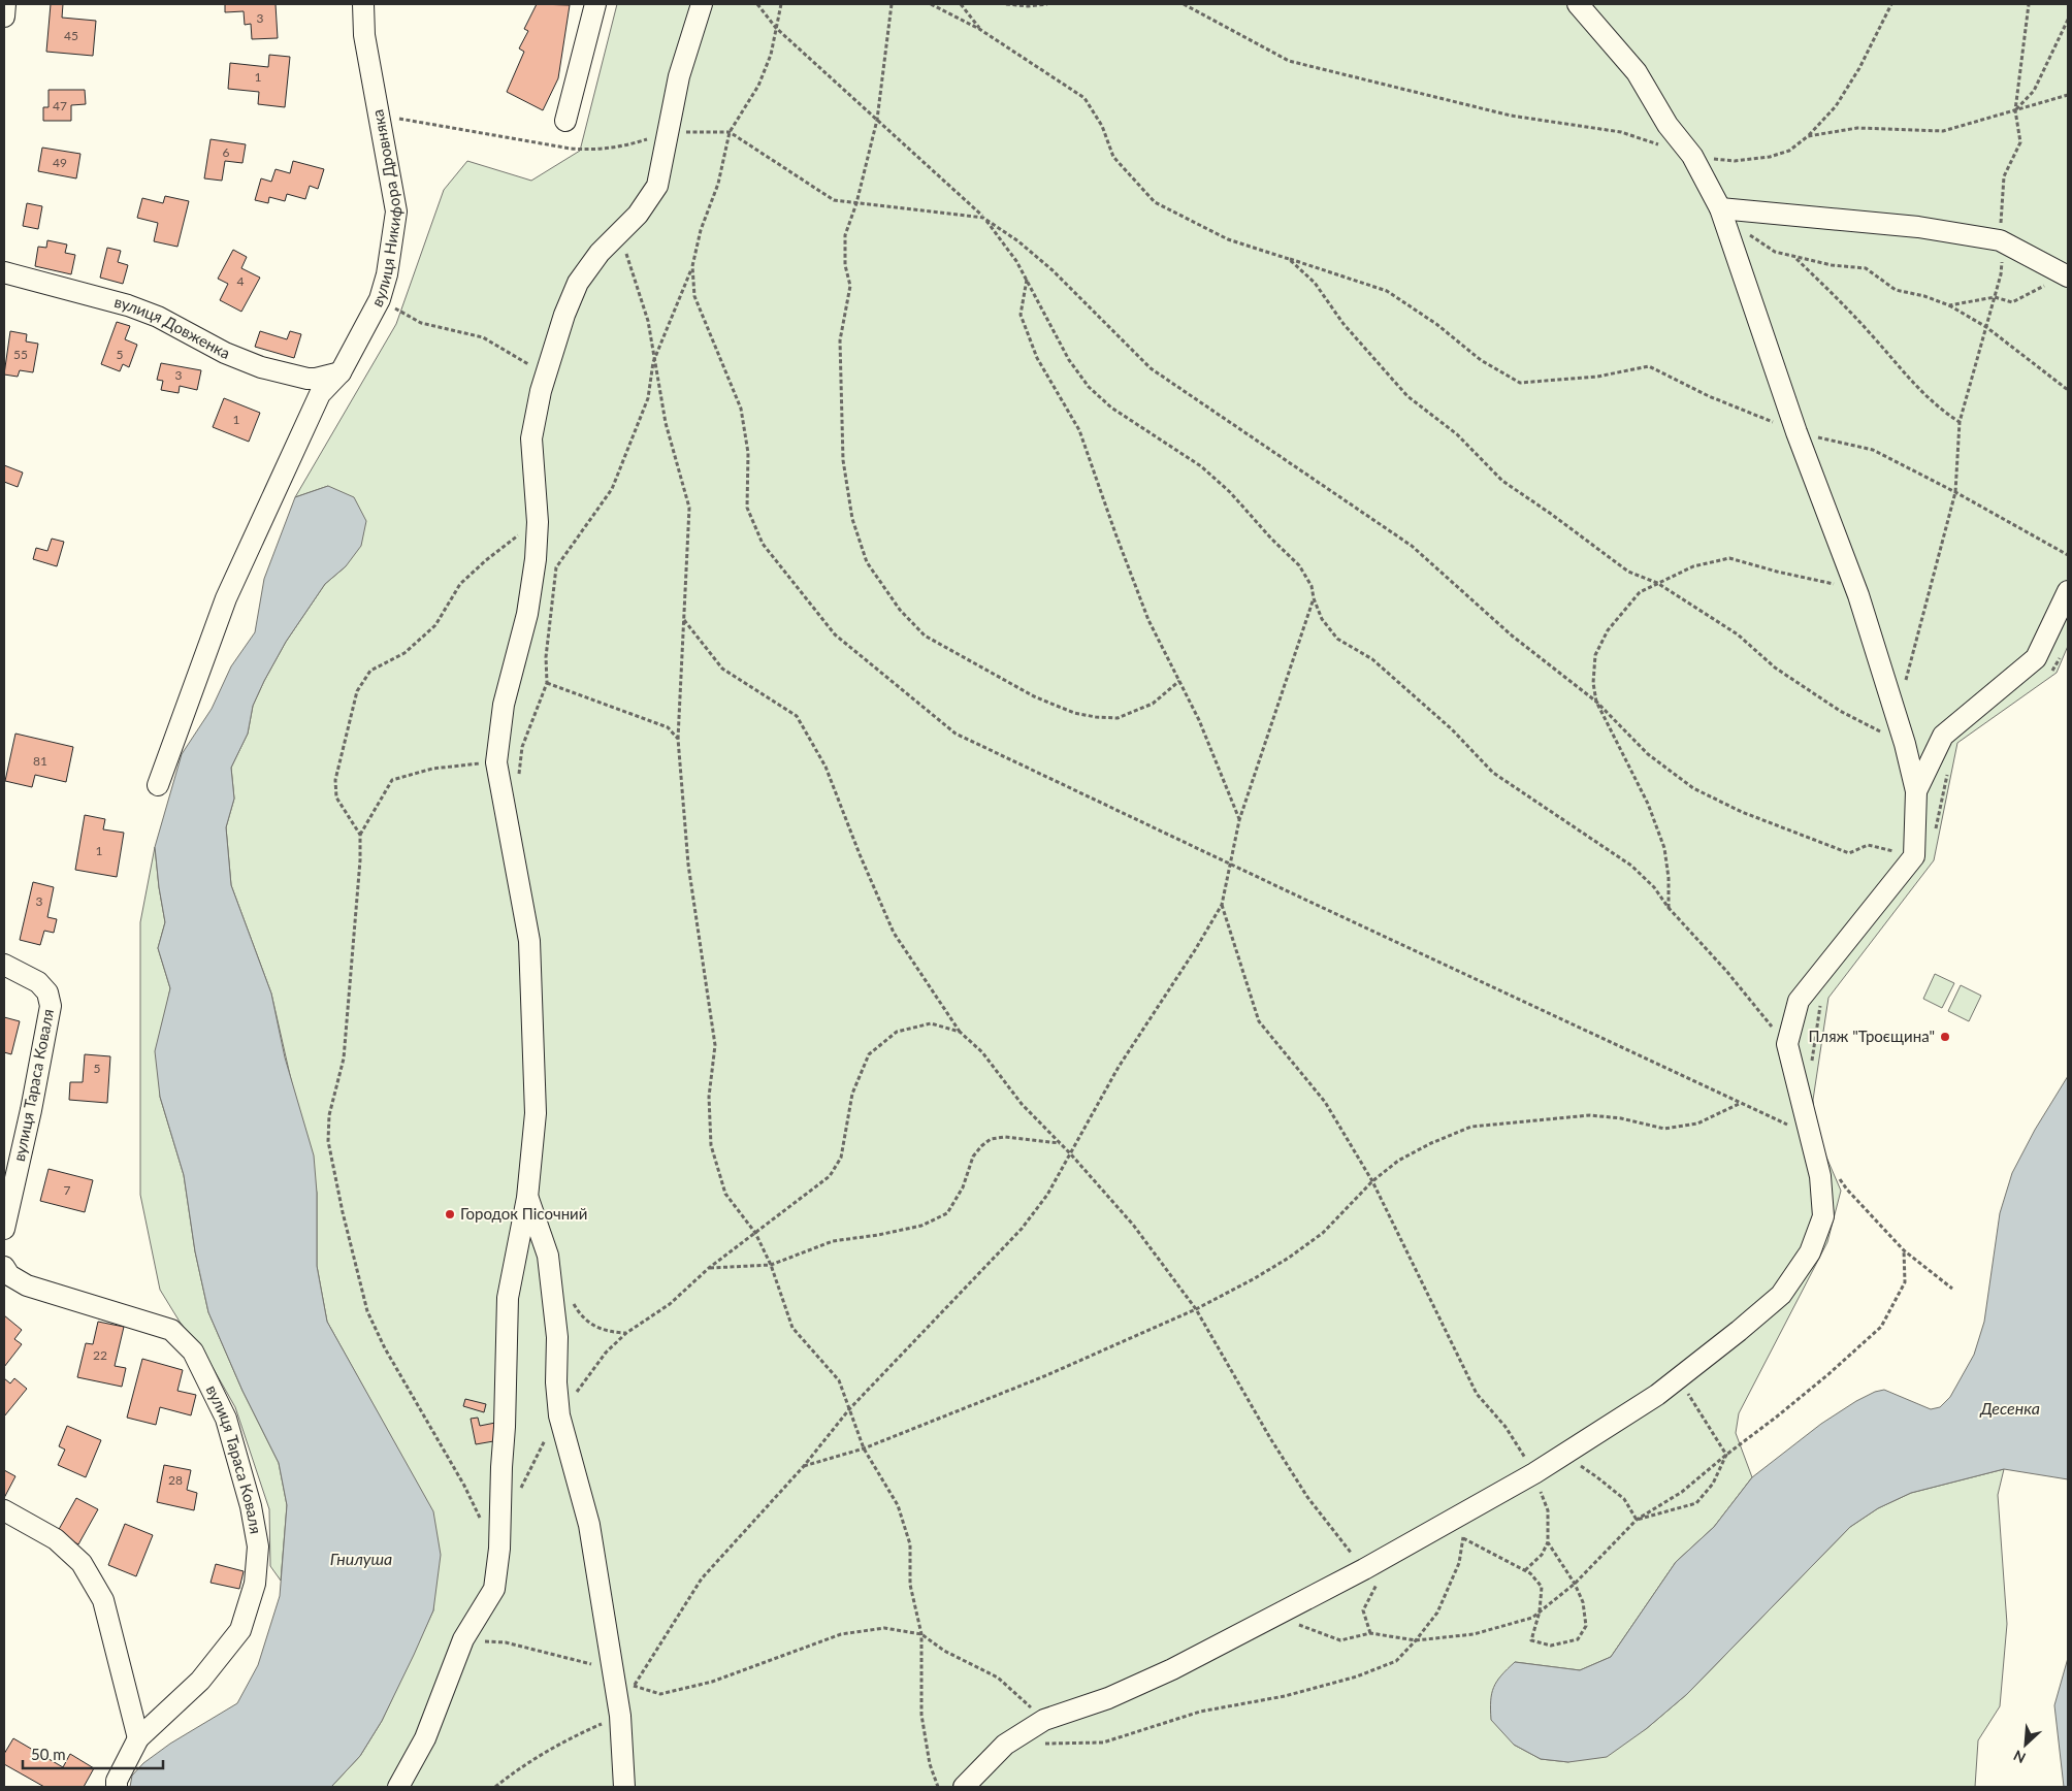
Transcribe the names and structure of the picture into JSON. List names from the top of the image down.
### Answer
{
  "streets": {
    "street": ["вулиця Никифора Дровняка", "вулиця Довженка", "вулиця Тараса Коваля"]
  },
  "crossings": [
    ["вулиця Никифора Дровняка", "вулиця Довженка"]
  ],
  "water": ["Десенка", "Гнилуша"],
  "places": ["Пляж \"Троєщина\"", "Городок Пісочний"],
  "house_numbers": [
    "3",
    "45",
    "1",
    "47",
    "6",
    "49",
    "4",
    "55",
    "5",
    "3",
    "1",
    "81",
    "1",
    "3",
    "5",
    "7",
    "22",
    "28"
  ],
  "scale_bar": "50 m",
  "north": "bottom left"
}
